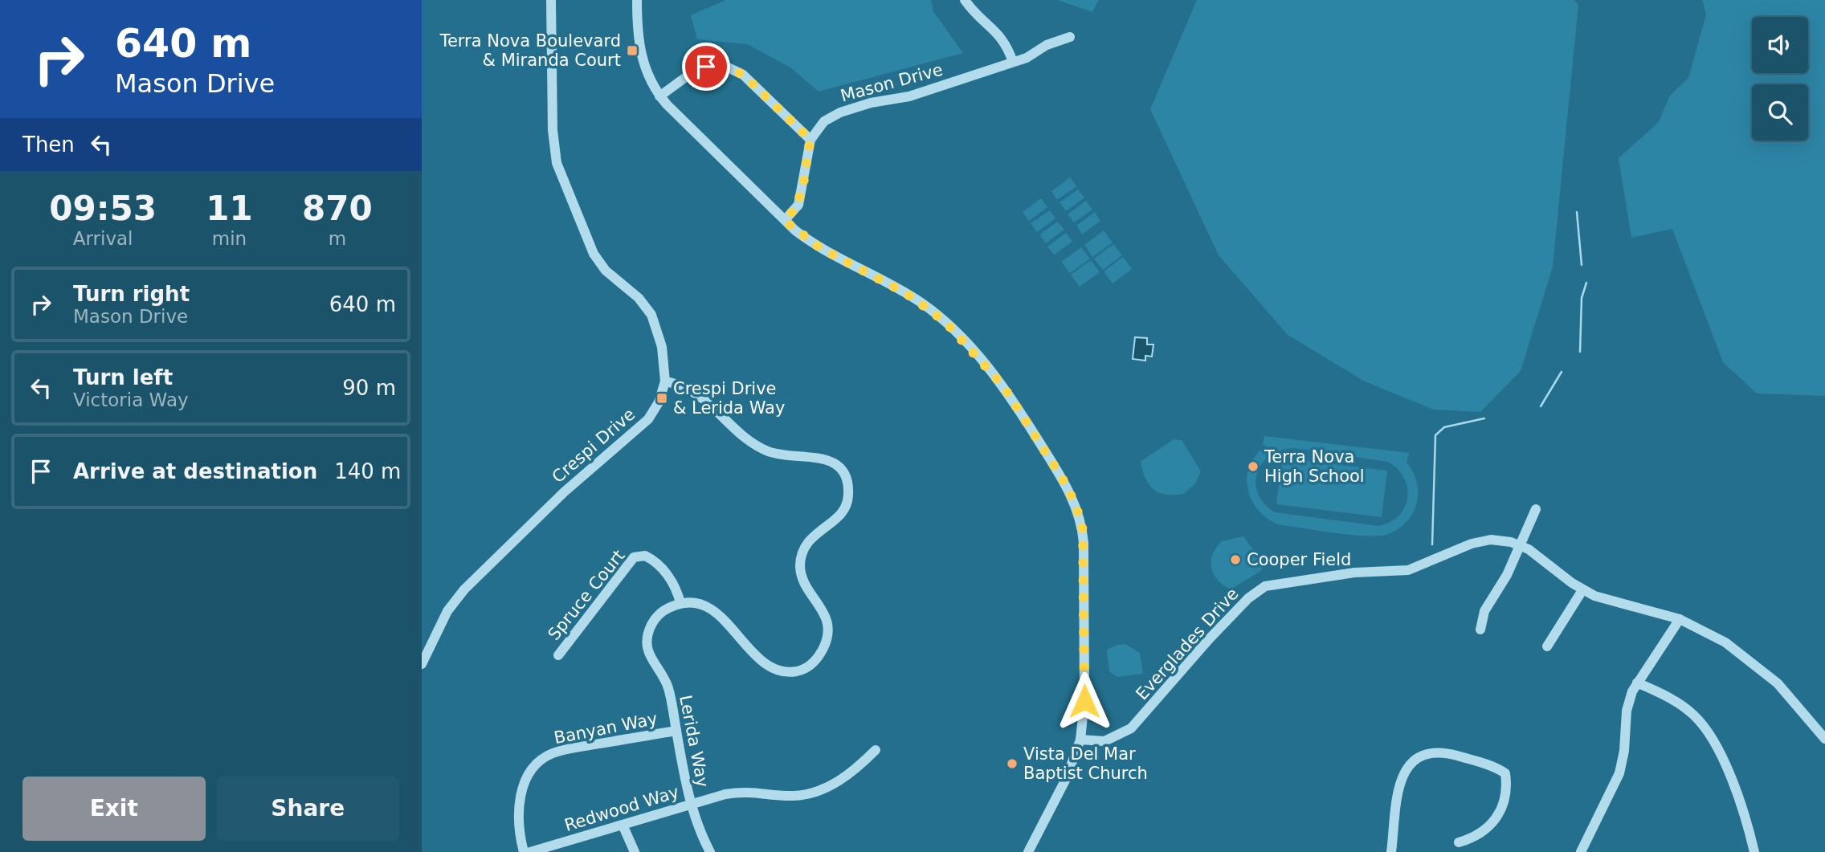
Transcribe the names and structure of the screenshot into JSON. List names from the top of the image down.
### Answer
{
  "streets": {
    "street": [
      "Mason Drive",
      "Crespi Drive",
      "Spruce Court",
      "Everglades Drive",
      "Banyan Way",
      "Lerida Way",
      "Redwood Way"
    ]
  },
  "crossings": [
    ["Spruce Court", "Lerida Way"],
    ["Banyan Way", "Lerida Way"],
    ["Lerida Way", "Redwood Way"]
  ],
  "places": {
    "transit": ["Terra Nova Boulevard & Miranda Court", "Crespi Drive & Lerida Way"],
    "other": ["Terra Nova High School", "Cooper Field", "Vista Del Mar Baptist Church"]
  },
  "page": {
    "turn": ["640 m", "Mason Drive"],
    "then": "Then",
    "eta": [
      "09:53",
      "Arrival",
      "11",
      "min",
      "870",
      "m"
    ],
    "list": [
      {
        "name": "Turn right",
        "note": "Mason Drive",
        "value": "640 m"
      },
      {
        "name": "Turn left",
        "note": "Victoria Way",
        "value": "90 m"
      },
      {
        "name": "Arrive at destination",
        "value": "140 m"
      }
    ],
    "buttons": ["Exit", "Share"]
  }
}
